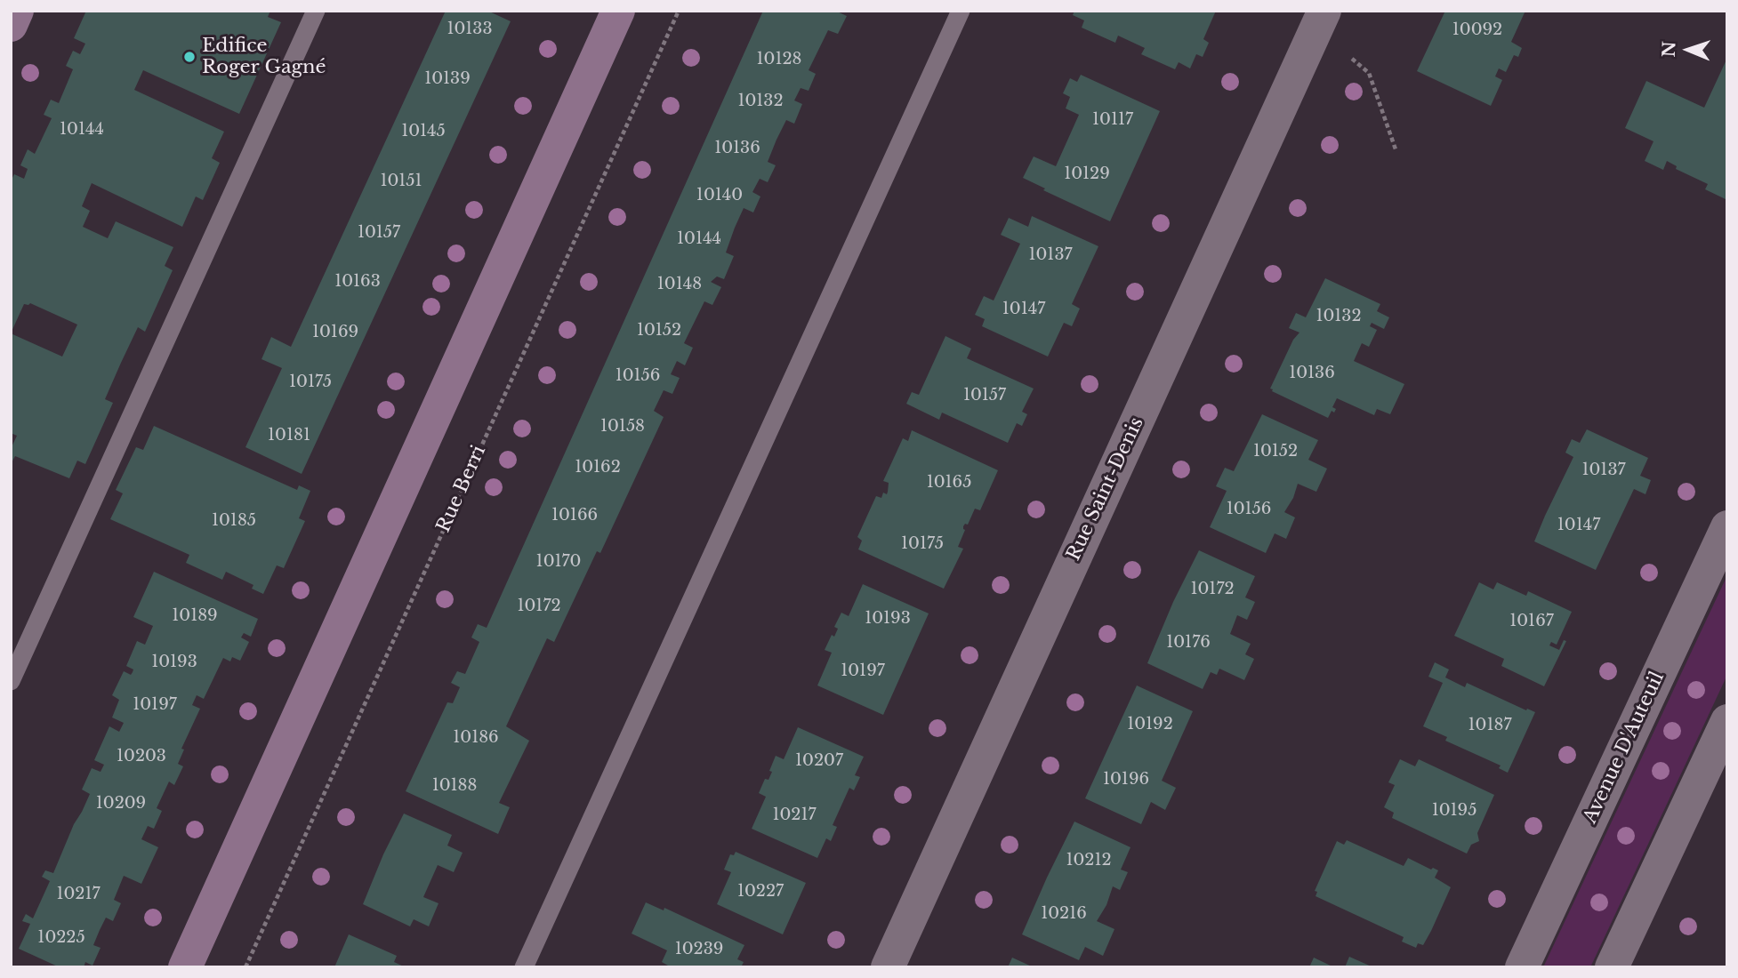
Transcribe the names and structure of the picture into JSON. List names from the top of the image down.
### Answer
{
  "streets": {
    "street": ["Rue Saint-Denis", "Avenue D'Auteuil"],
    "path": ["Rue Berri"]
  },
  "places": ["Edifice Roger Gagné"],
  "house_numbers": [
    "10133",
    "10092",
    "10128",
    "10139",
    "10132",
    "10117",
    "10144",
    "10145",
    "10136",
    "10129",
    "10151",
    "10140",
    "10157",
    "10144",
    "10137",
    "10163",
    "10148",
    "10147",
    "10132",
    "10152",
    "10169",
    "10136",
    "10156",
    "10175",
    "10157",
    "10158",
    "10181",
    "10152",
    "10162",
    "10137",
    "10165",
    "10156",
    "10166",
    "10185",
    "10147",
    "10175",
    "10170",
    "10172",
    "10172",
    "10189",
    "10193",
    "10167",
    "10176",
    "10193",
    "10197",
    "10197",
    "10192",
    "10187",
    "10186",
    "10203",
    "10207",
    "10196",
    "10188",
    "10209",
    "10195",
    "10217",
    "10212",
    "10227",
    "10217",
    "10216",
    "10225",
    "10239"
  ],
  "north": "left"
}
